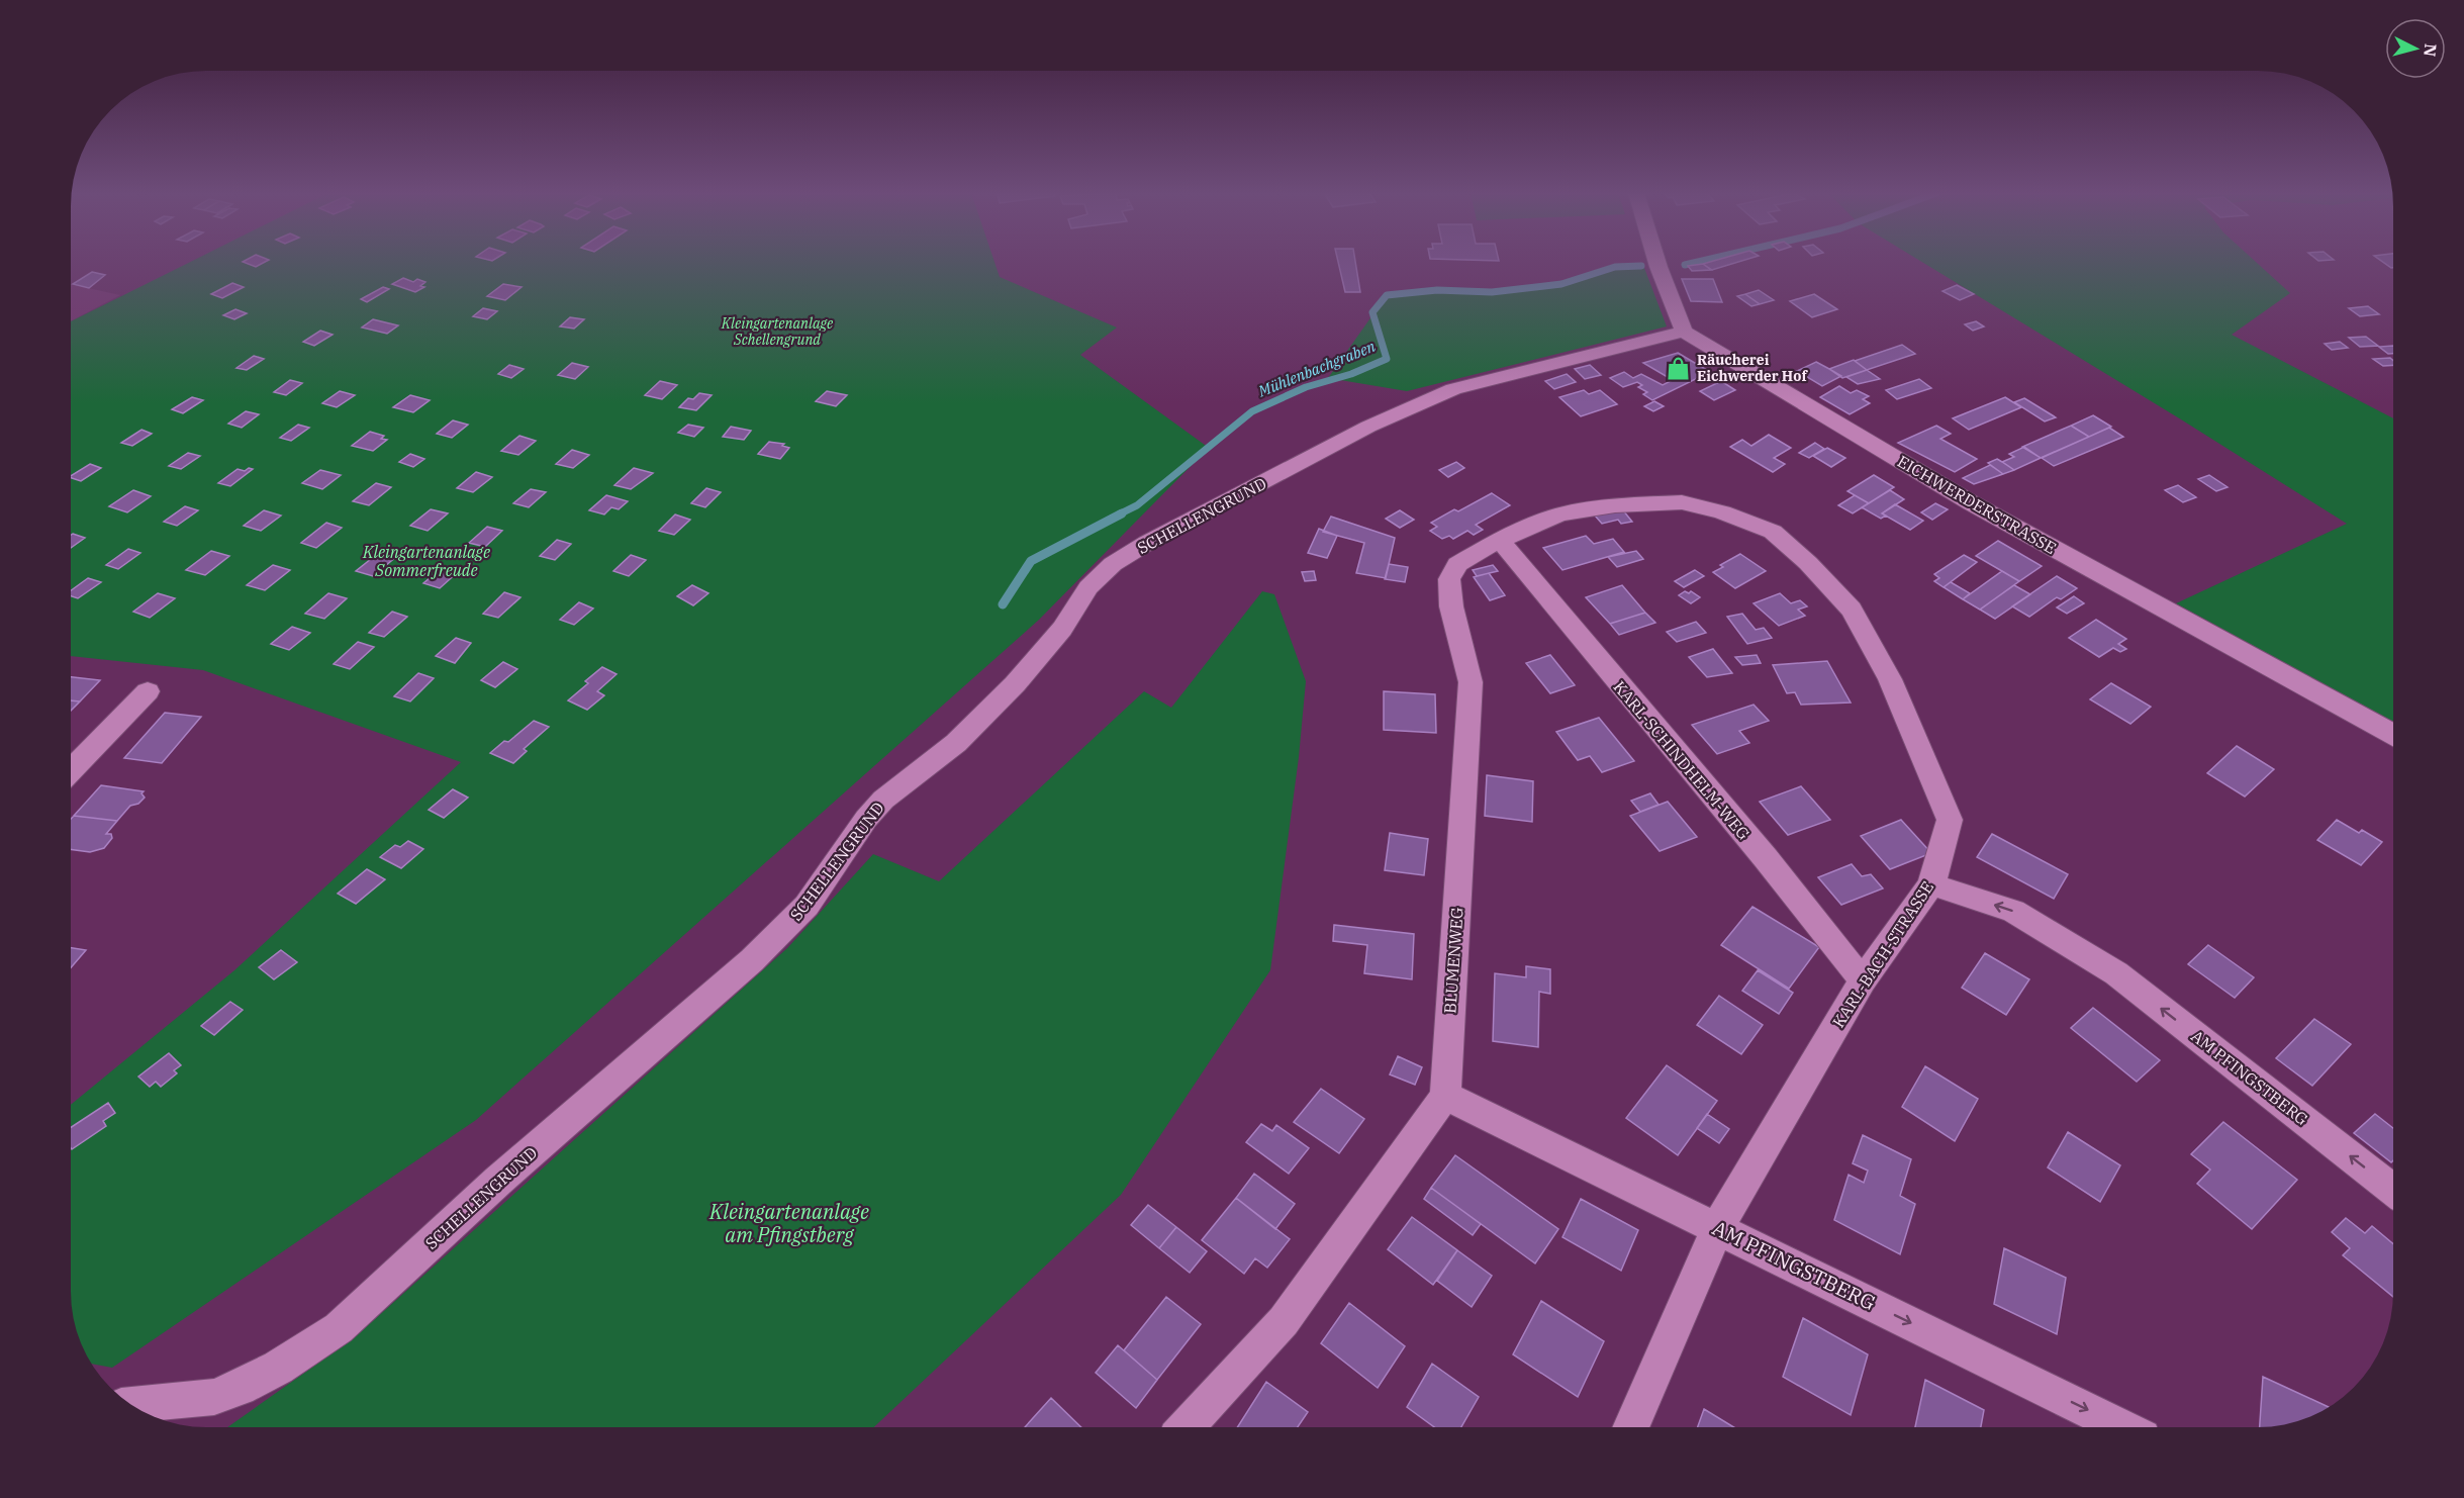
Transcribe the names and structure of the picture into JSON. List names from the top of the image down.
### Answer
{
  "streets": {
    "street": [
      "EICHWERDERSTRASSE",
      "SCHELLENGRUND",
      "KARL-SCHINDHELM-WEG",
      "KARL-BACH-STRASSE",
      "BLUMENWEG",
      "AM PFINGSTBERG"
    ]
  },
  "crossings": [
    ["EICHWERDERSTRASSE", "SCHELLENGRUND"],
    ["KARL-SCHINDHELM-WEG", "KARL-BACH-STRASSE"],
    ["KARL-SCHINDHELM-WEG", "BLUMENWEG"],
    ["KARL-BACH-STRASSE", "BLUMENWEG"],
    ["KARL-BACH-STRASSE", "AM PFINGSTBERG"],
    ["BLUMENWEG", "AM PFINGSTBERG"]
  ],
  "water": ["Mühlenbachgraben"],
  "parks": ["Kleingartenanlage Schellengrund", "Kleingartenanlage Sommerfreude", "Kleingartenanlage am Pfingstberg"],
  "places": {
    "shop": ["Räucherei Eichwerder Hof"]
  },
  "north": "right"
}
